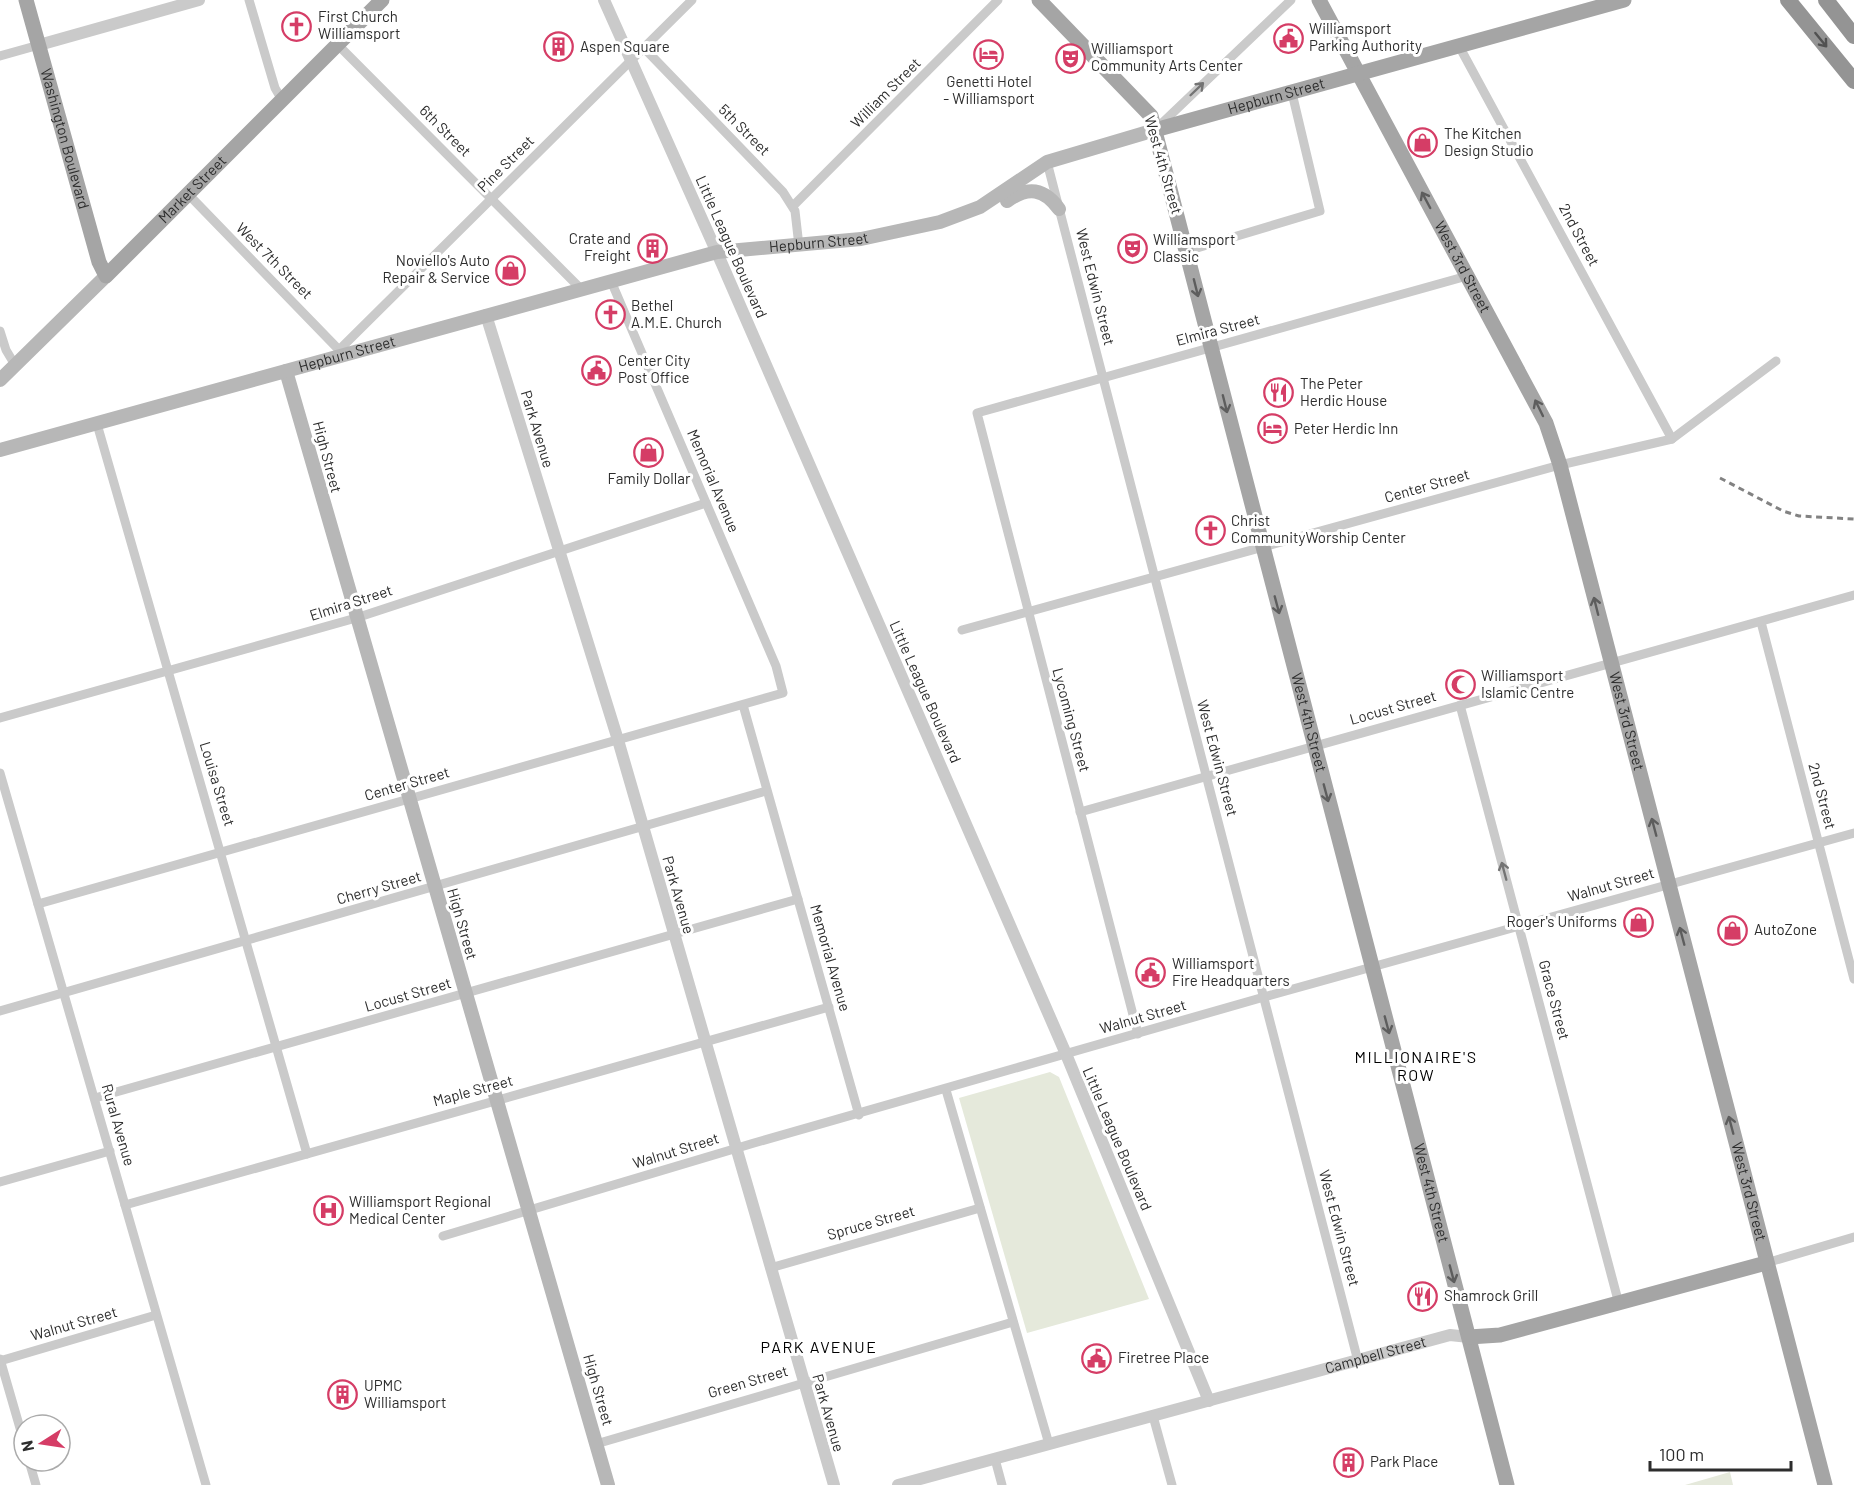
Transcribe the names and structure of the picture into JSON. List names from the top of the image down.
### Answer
{
  "streets": {
    "main road": [
      "Hepburn Street",
      "Washington Boulevard",
      "West 4th Street",
      "Market Street",
      "West 3rd Street",
      "High Street",
      "Campbell Street"
    ],
    "street": [
      "William Street",
      "5th Street",
      "6th Street",
      "Pine Street",
      "2nd Street",
      "Little League Boulevard",
      "West 7th Street",
      "West Edwin Street",
      "Elmira Street",
      "Park Avenue",
      "Memorial Avenue",
      "Center Street",
      "Locust Street",
      "Lycoming Street",
      "Louisa Street",
      "Walnut Street",
      "Cherry Street",
      "Grace Street",
      "Maple Street",
      "Rural Avenue",
      "Spruce Street",
      "Green Street"
    ]
  },
  "crossings": [
    ["William Street", "5th Street"],
    ["Hepburn Street", "6th Street"],
    ["Hepburn Street", "Pine Street"],
    ["Hepburn Street", "West 4th Street"],
    ["Hepburn Street", "2nd Street"],
    ["Hepburn Street", "Little League Boulevard"],
    ["Hepburn Street", "West 7th Street"],
    ["Hepburn Street", "West 3rd Street"],
    ["Hepburn Street", "West Edwin Street"],
    ["Hepburn Street", "Park Avenue"],
    ["Hepburn Street", "High Street"],
    ["Hepburn Street", "Memorial Avenue"],
    ["Hepburn Street", "Louisa Street"],
    ["5th Street", "Pine Street"],
    ["6th Street", "Pine Street"],
    ["6th Street", "Market Street"],
    ["Washington Boulevard", "Market Street"],
    ["Pine Street", "Little League Boulevard"],
    ["Pine Street", "West 7th Street"],
    ["West 4th Street", "Elmira Street"],
    ["West 4th Street", "Center Street"],
    ["West 4th Street", "Locust Street"],
    ["West 4th Street", "Walnut Street"],
    ["West 4th Street", "Campbell Street"],
    ["Market Street", "West 7th Street"],
    ["2nd Street", "Center Street"],
    ["2nd Street", "Locust Street"],
    ["2nd Street", "Walnut Street"],
    ["Little League Boulevard", "Walnut Street"],
    ["Little League Boulevard", "Campbell Street"],
    ["West 3rd Street", "Elmira Street"],
    ["West 3rd Street", "Center Street"],
    ["West 3rd Street", "Locust Street"],
    ["West 3rd Street", "Walnut Street"],
    ["West 3rd Street", "Campbell Street"],
    ["West Edwin Street", "Elmira Street"],
    ["West Edwin Street", "Center Street"],
    ["West Edwin Street", "Locust Street"],
    ["West Edwin Street", "Walnut Street"],
    ["West Edwin Street", "Campbell Street"],
    ["Elmira Street", "Park Avenue"],
    ["Elmira Street", "High Street"],
    ["Elmira Street", "Memorial Avenue"],
    ["Elmira Street", "Lycoming Street"],
    ["Elmira Street", "Louisa Street"],
    ["Park Avenue", "Center Street"],
    ["Park Avenue", "Locust Street"],
    ["Park Avenue", "Walnut Street"],
    ["Park Avenue", "Cherry Street"],
    ["Park Avenue", "Maple Street"],
    ["Park Avenue", "Spruce Street"],
    ["Park Avenue", "Green Street"],
    ["High Street", "Center Street"],
    ["High Street", "Locust Street"],
    ["High Street", "Walnut Street"],
    ["High Street", "Cherry Street"],
    ["High Street", "Maple Street"],
    ["High Street", "Green Street"],
    ["Memorial Avenue", "Center Street"],
    ["Memorial Avenue", "Locust Street"],
    ["Memorial Avenue", "Walnut Street"],
    ["Memorial Avenue", "Cherry Street"],
    ["Memorial Avenue", "Maple Street"],
    ["Center Street", "Lycoming Street"],
    ["Center Street", "Louisa Street"],
    ["Center Street", "Rural Avenue"],
    ["Locust Street", "Lycoming Street"],
    ["Locust Street", "Louisa Street"],
    ["Locust Street", "Grace Street"],
    ["Locust Street", "Rural Avenue"],
    ["Lycoming Street", "Walnut Street"],
    ["Louisa Street", "Cherry Street"],
    ["Louisa Street", "Maple Street"],
    ["Walnut Street", "Grace Street"],
    ["Walnut Street", "Rural Avenue"],
    ["Cherry Street", "Rural Avenue"],
    ["Grace Street", "Campbell Street"],
    ["Maple Street", "Rural Avenue"]
  ],
  "one_way": ["West 4th Street", "West 3rd Street", "Grace Street"],
  "districts": ["MILLIONAIRE'S ROW", "PARK AVENUE"],
  "places": {
    "church": ["First Church Williamsport", "Bethel A.M.E. Church", "Christ CommunityWorship Center"],
    "public building": [
      "Williamsport Parking Authority",
      "Center City Post Office",
      "Williamsport Fire Headquarters",
      "Firetree Place"
    ],
    "building": [
      "Aspen Square",
      "Crate and Freight",
      "UPMC Williamsport",
      "Park Place"
    ],
    "hotel": ["Genetti Hotel - Williamsport", "Peter Herdic Inn"],
    "theatre": ["Williamsport Community Arts Center", "Williamsport Classic"],
    "shop": [
      "The Kitchen Design Studio",
      "Noviello's Auto Repair & Service",
      "Family Dollar",
      "Roger's Uniforms",
      "AutoZone"
    ],
    "restaurant": ["The Peter Herdic House", "Shamrock Grill"],
    "mosque": ["Williamsport Islamic Centre"],
    "hospital": ["Williamsport Regional Medical Center"]
  },
  "scale_bar": "100 m",
  "north": "left"
}
